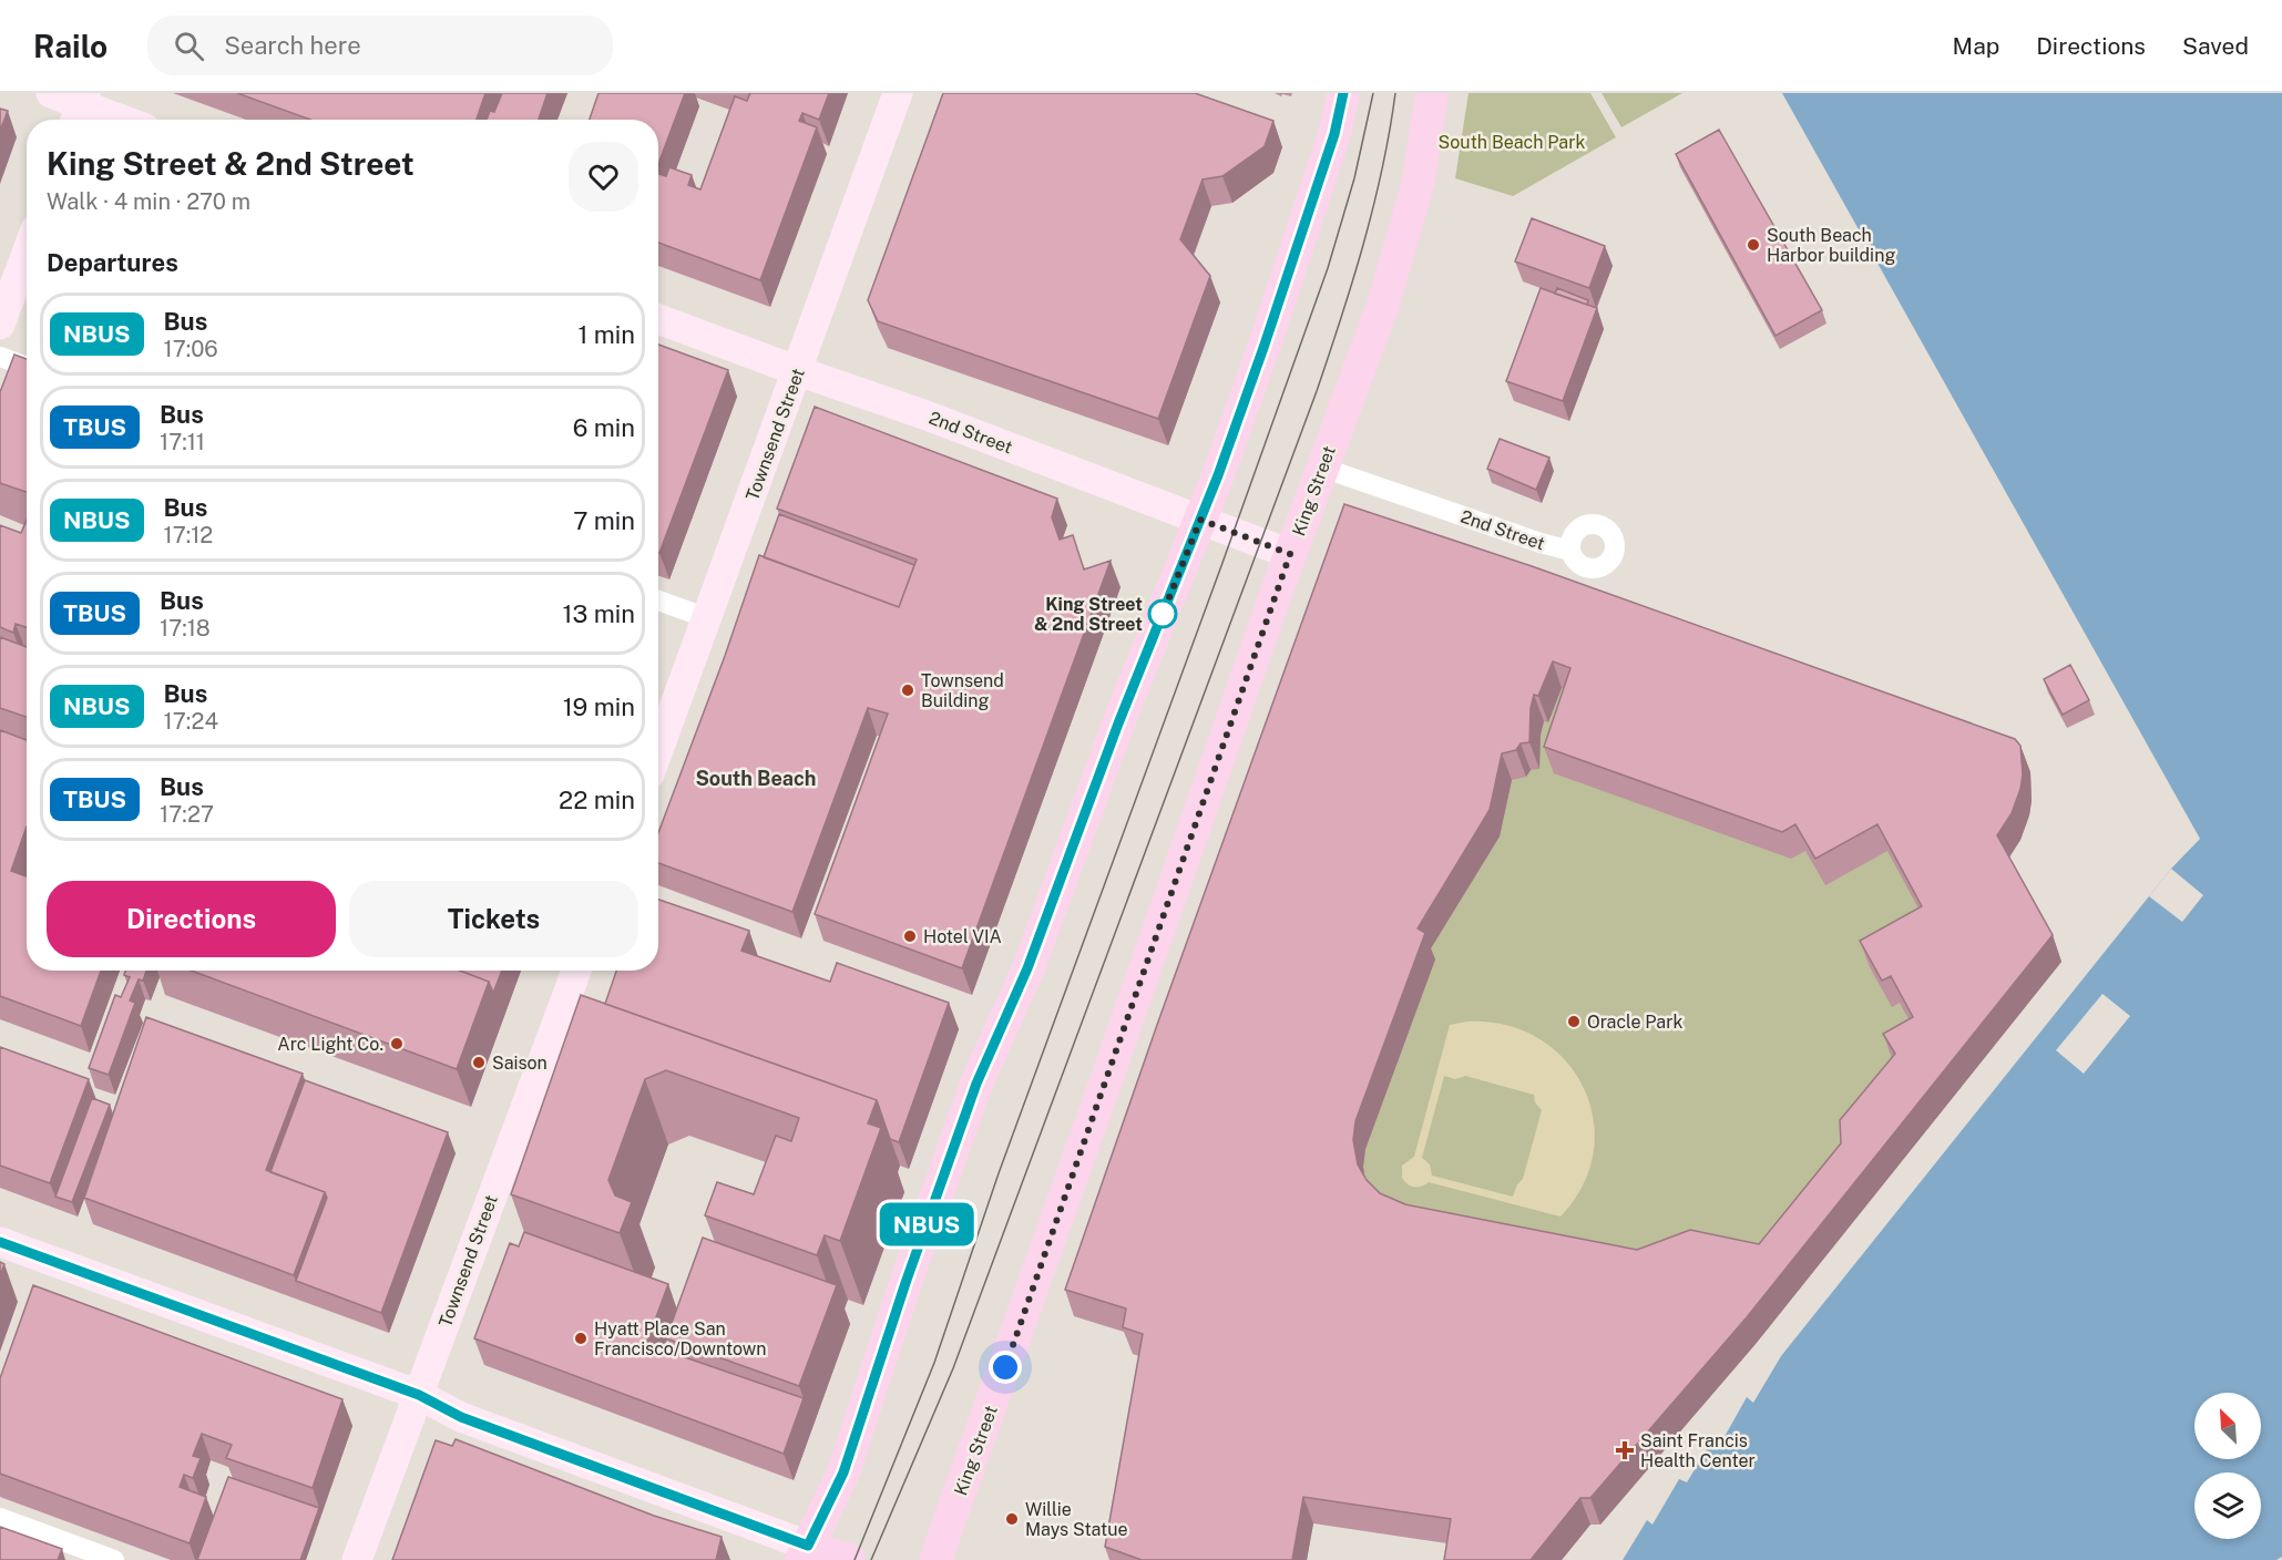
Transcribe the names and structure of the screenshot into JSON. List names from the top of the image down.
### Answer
{
  "streets": {
    "main road": ["King Street"],
    "street": ["2nd Street", "Townsend Street"]
  },
  "crossings": [
    ["2nd Street", "Townsend Street"],
    ["2nd Street", "King Street"]
  ],
  "districts": ["South Beach"],
  "parks": ["South Beach Park"],
  "places": {
    "other": [
      "South Beach Harbor building",
      "King Street & 2nd Street",
      "Townsend Building",
      "Hotel VIA",
      "Oracle Park",
      "Arc Light Co.",
      "Saison",
      "Hyatt Place San Francisco/Downtown",
      "Willie Mays Statue"
    ],
    "health": ["Saint Francis Health Center"]
  },
  "lines": ["bus line NBUS"],
  "north": "top left",
  "page": {
    "header": "Railo",
    "search": "Search here",
    "nav": ["Map", "Directions", "Saved"],
    "on_map": "NBUS",
    "heading": [
      ["King Street & 2nd Street", "Walk · 4 min · 270 m"],
      "Departures"
    ],
    "list": [
      {
        "mark": "NBUS",
        "name": "Bus",
        "note": "17:06",
        "value": "1 min"
      },
      {
        "mark": "TBUS",
        "name": "Bus",
        "note": "17:11",
        "value": "6 min"
      },
      {
        "mark": "NBUS",
        "name": "Bus",
        "note": "17:12",
        "value": "7 min"
      },
      {
        "mark": "TBUS",
        "name": "Bus",
        "note": "17:18",
        "value": "13 min"
      },
      {
        "mark": "NBUS",
        "name": "Bus",
        "note": "17:24",
        "value": "19 min"
      },
      {
        "mark": "TBUS",
        "name": "Bus",
        "note": "17:27",
        "value": "22 min"
      }
    ],
    "buttons": ["Directions", "Tickets"]
  }
}
